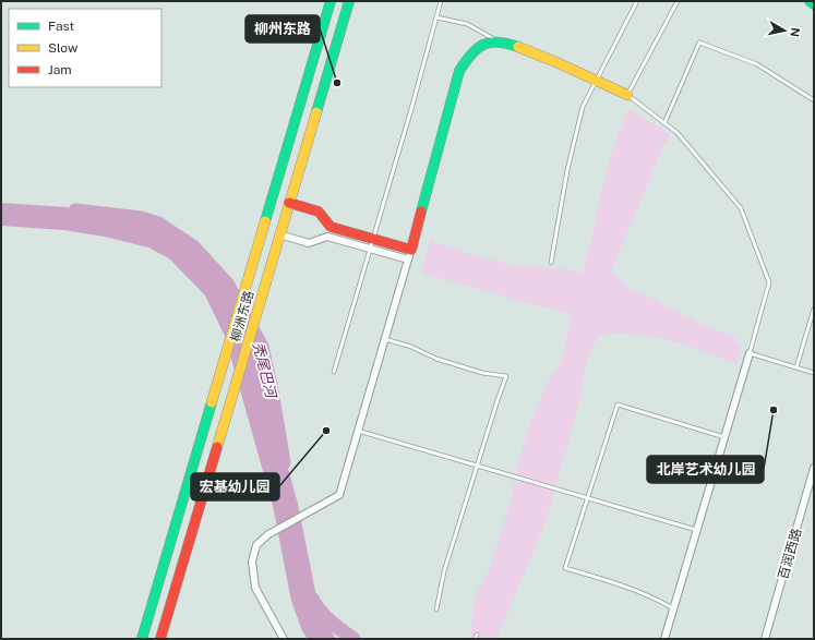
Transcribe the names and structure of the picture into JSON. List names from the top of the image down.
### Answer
{
  "streets": {
    "main road": ["柳洲东路"],
    "street": ["百润西路"]
  },
  "water": ["秃尾巴河"],
  "places": ["柳州东路", "北岸艺术幼儿园", "宏基幼儿园"],
  "legend": ["Fast", "Slow", "Jam"],
  "north": "right"
}
